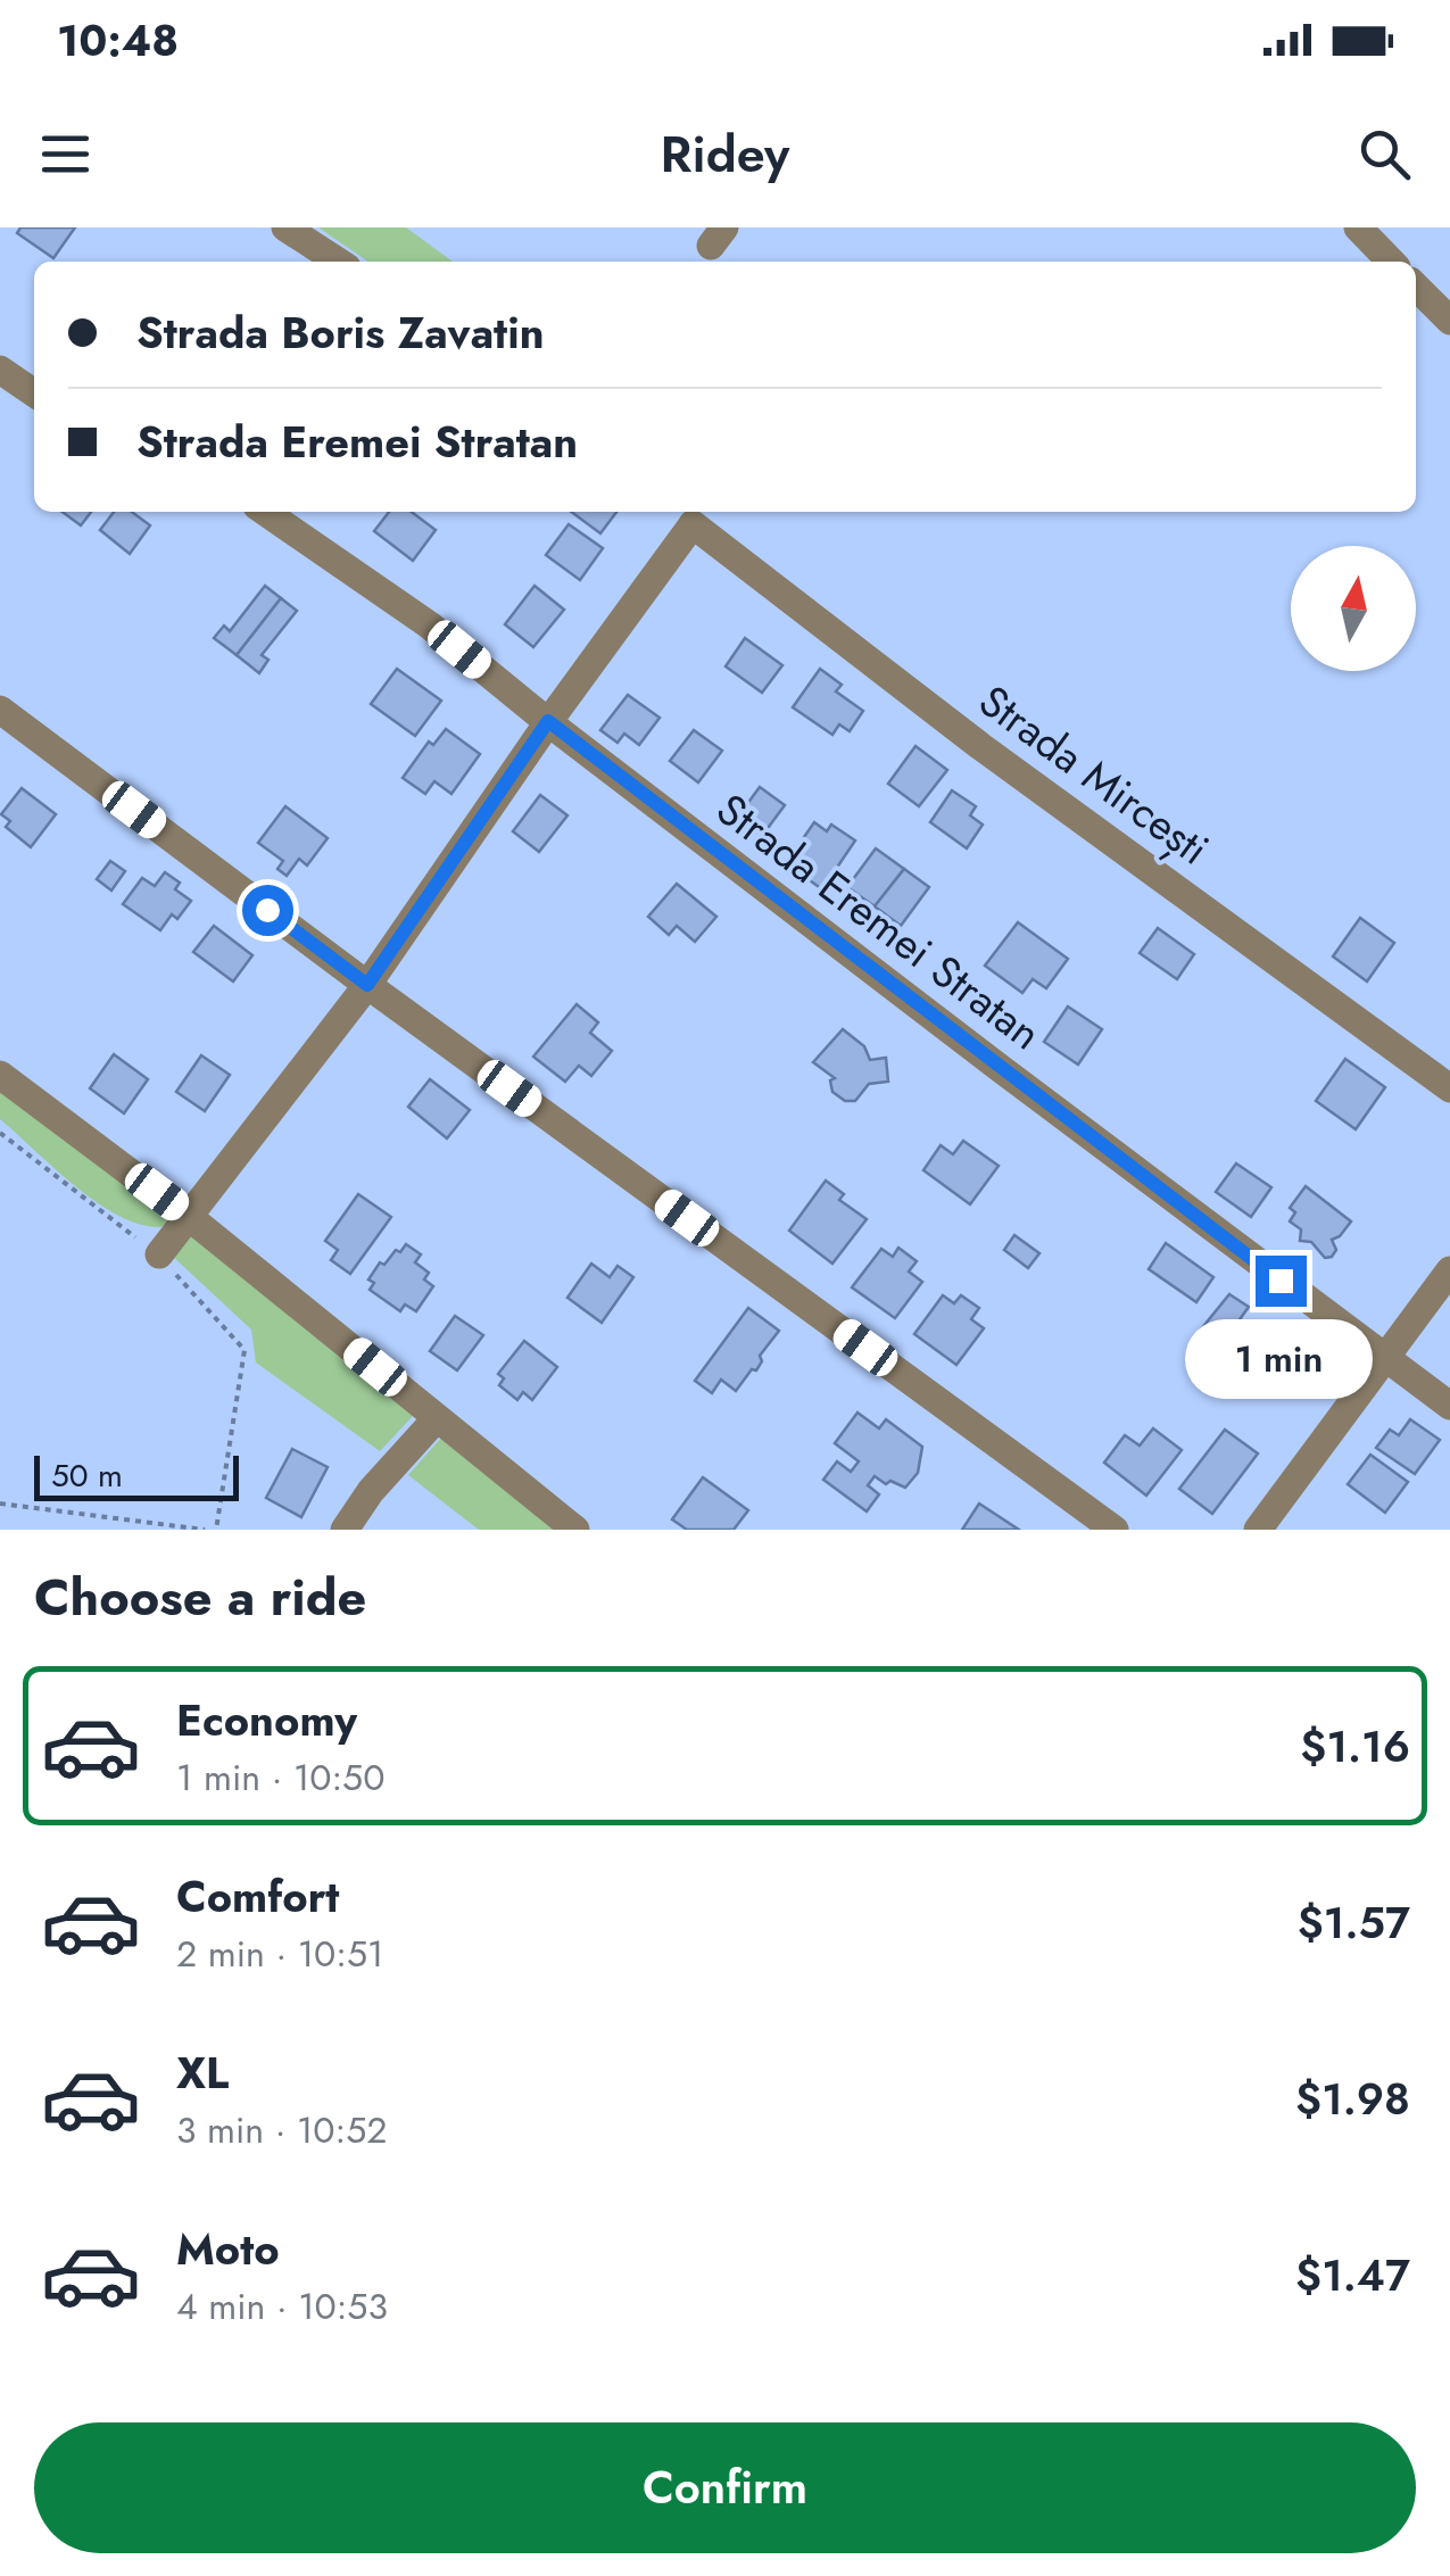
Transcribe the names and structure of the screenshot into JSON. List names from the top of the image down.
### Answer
{
  "streets": {
    "street": ["Strada Mircești", "Strada Eremei Stratan"]
  },
  "scale_bar": "50 m",
  "north": "top",
  "page": {
    "status": "10:48",
    "header": "Ridey",
    "banner": ["Strada Boris Zavatin", "Strada Eremei Stratan"],
    "bubble": "1 min",
    "scale": "50 m",
    "heading": "Choose a ride",
    "list": [
      {
        "name": "Economy",
        "note": "1 min · 10:50",
        "value": "$1.16"
      },
      {
        "name": "Comfort",
        "note": "2 min · 10:51",
        "value": "$1.57"
      },
      {
        "name": "XL",
        "note": "3 min · 10:52",
        "value": "$1.98"
      },
      {
        "name": "Moto",
        "note": "4 min · 10:53",
        "value": "$1.47"
      }
    ],
    "buttons": "Confirm"
  }
}
